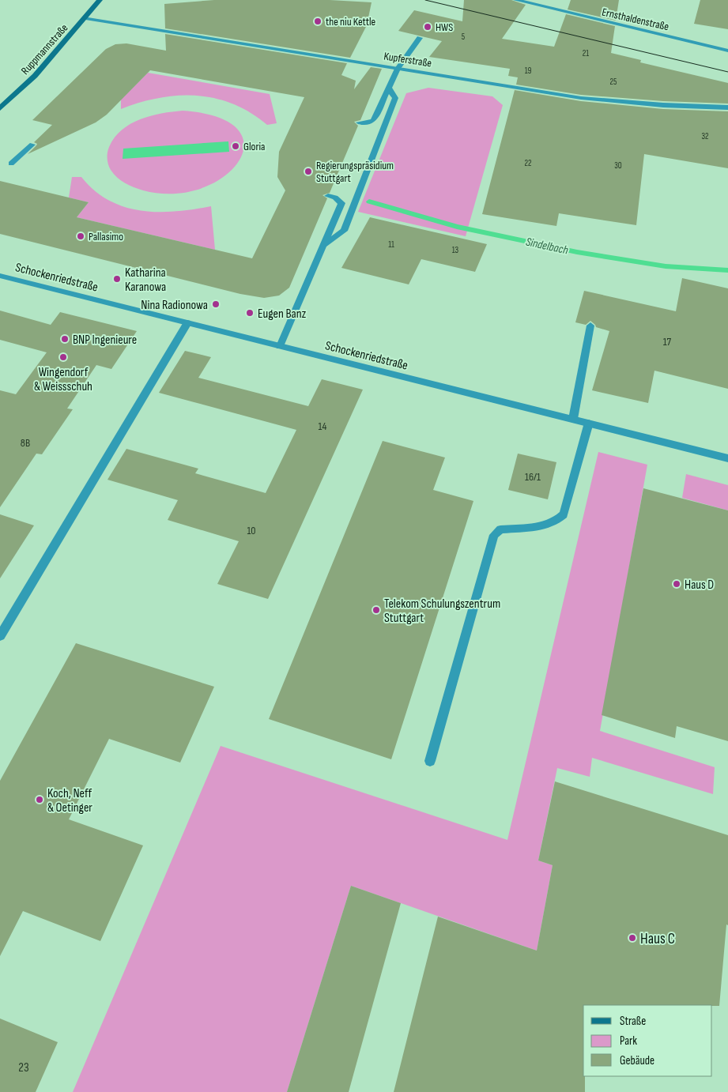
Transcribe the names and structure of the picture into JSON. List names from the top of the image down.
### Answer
{
  "streets": {
    "street": [
      "Ernsthaldenstraße",
      "Ruppmannstraße",
      "Kupferstraße",
      "Schockenriedstraße"
    ]
  },
  "crossings": [
    ["Ruppmannstraße", "Kupferstraße"]
  ],
  "water": ["Sindelbach"],
  "places": [
    "the niu Kettle",
    "HWS",
    "Gloria",
    "Regierungspräsidium Stuttgart",
    "Pallasimo",
    "Katharina Karanowa",
    "Nina Radionowa",
    "Eugen Banz",
    "BNP Ingenieure",
    "Wingendorf & Weissschuh",
    "Haus D",
    "Telekom Schulungszentrum Stuttgart",
    "Koch, Neff & Oetinger",
    "Haus C"
  ],
  "house_numbers": [
    "5",
    "21",
    "19",
    "25",
    "32",
    "22",
    "30",
    "11",
    "13",
    "17",
    "14",
    "8B",
    "16/1",
    "10",
    "23"
  ],
  "legend": ["Straße", "Park", "Gebäude"]
}
